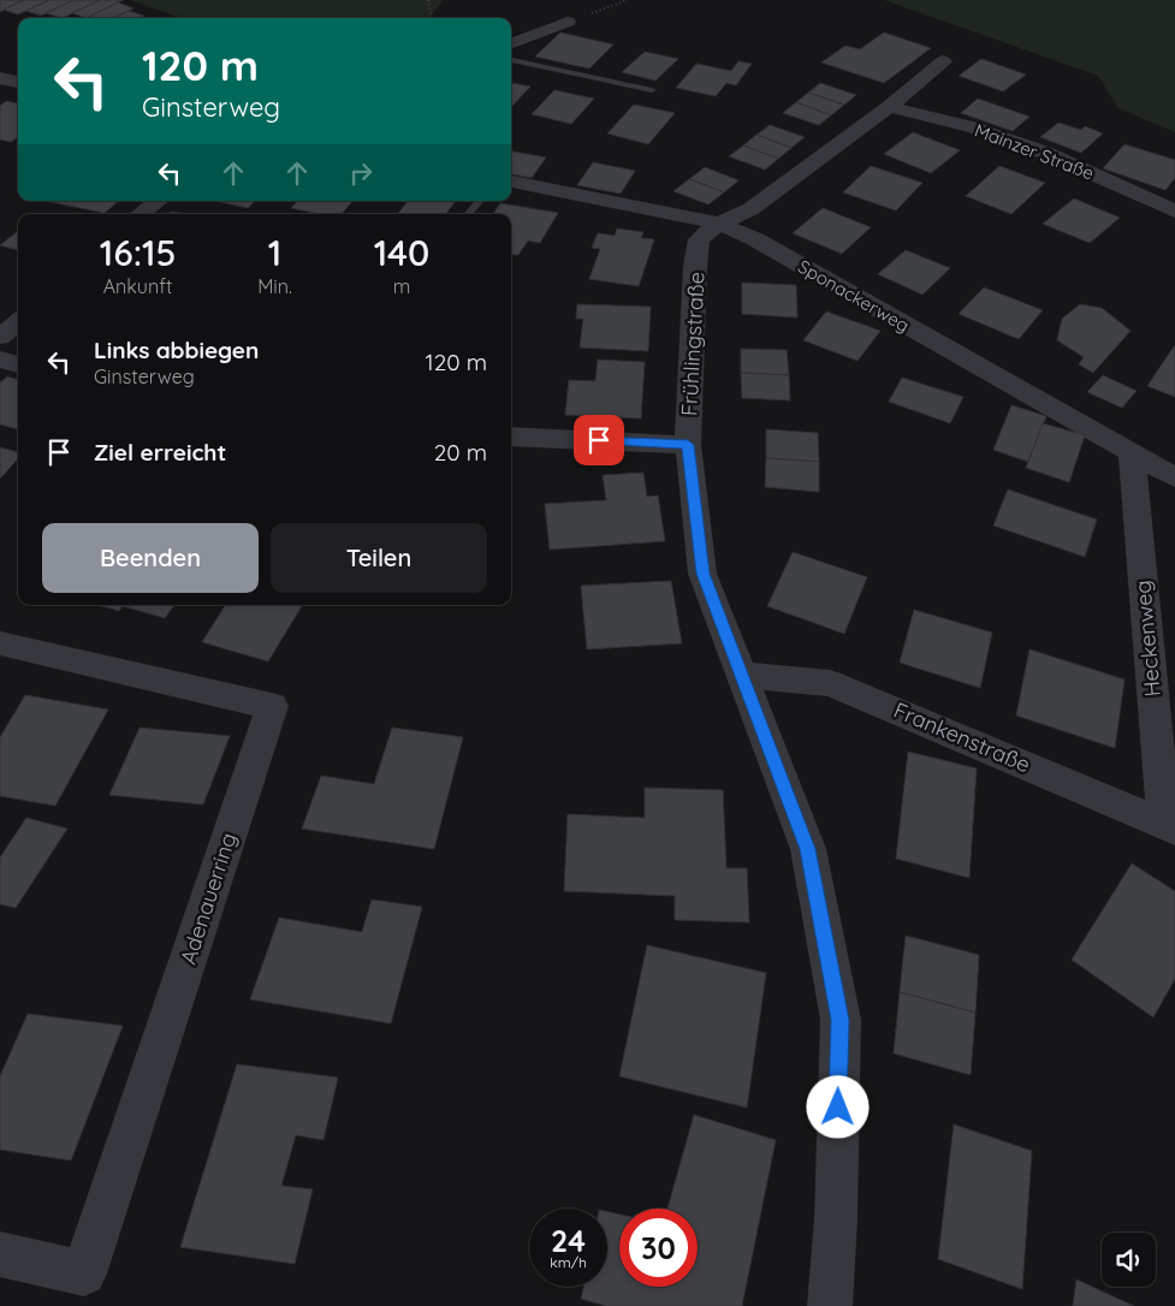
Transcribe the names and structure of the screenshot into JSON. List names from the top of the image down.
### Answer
{
  "streets": {
    "street": [
      "Mainzer Straße",
      "Sponackerweg",
      "Frühlingstraße",
      "Heckenweg",
      "Frankenstraße",
      "Adenauerring"
    ]
  },
  "crossings": [
    ["Mainzer Straße", "Frühlingstraße"],
    ["Sponackerweg", "Frühlingstraße"],
    ["Sponackerweg", "Heckenweg"],
    ["Frühlingstraße", "Frankenstraße"],
    ["Heckenweg", "Frankenstraße"]
  ],
  "page": {
    "turn": ["120 m", "Ginsterweg"],
    "eta": [
      "16:15",
      "Ankunft",
      "1",
      "Min.",
      "140",
      "m"
    ],
    "list": [
      {
        "name": "Links abbiegen",
        "note": "Ginsterweg",
        "value": "120 m"
      },
      {
        "name": "Ziel erreicht",
        "value": "20 m"
      }
    ],
    "buttons": ["Beenden", "Teilen"],
    "speed": "24 km/h",
    "limit": "30"
  }
}
